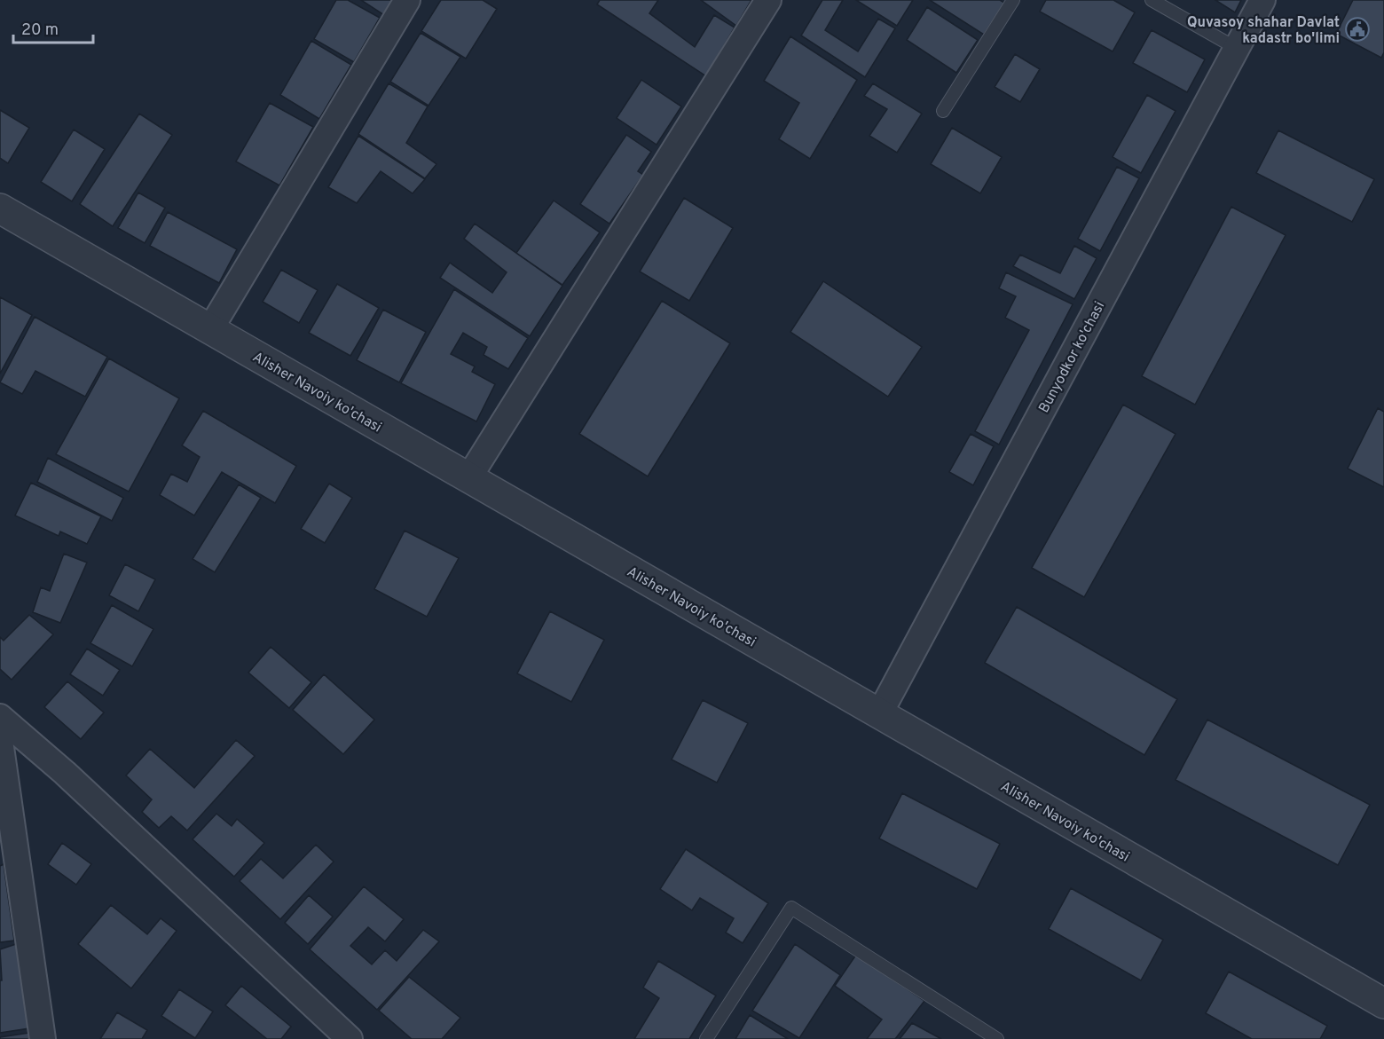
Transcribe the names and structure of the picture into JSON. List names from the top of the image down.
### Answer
{
  "streets": {
    "street": ["Bunyodkor ko'chasi", "Alisher Navoiy ko'chasi"]
  },
  "crossings": [
    ["Bunyodkor ko'chasi", "Alisher Navoiy ko'chasi"]
  ],
  "places": {
    "public building": ["Quvasoy shahar Davlat kadastr bo'limi"]
  },
  "scale_bar": "20 m"
}
